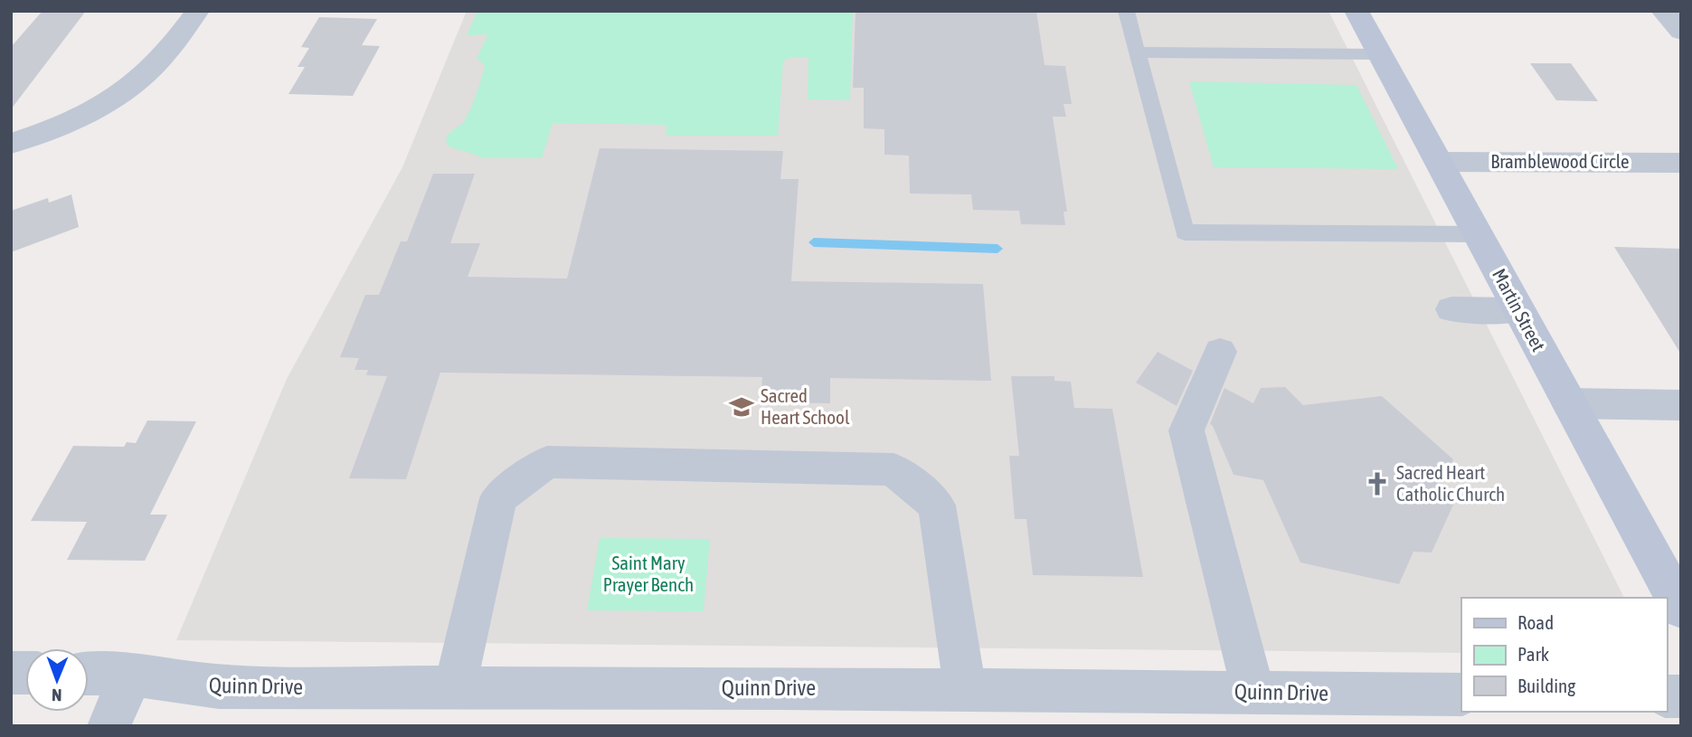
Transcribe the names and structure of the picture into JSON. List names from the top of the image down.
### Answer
{
  "streets": {
    "street": ["Bramblewood Circle", "Martin Street", "Quinn Drive"]
  },
  "crossings": [
    ["Bramblewood Circle", "Martin Street"]
  ],
  "parks": ["Saint Mary Prayer Bench"],
  "places": {
    "school or university": ["Sacred Heart School"],
    "church": ["Sacred Heart Catholic Church"]
  },
  "legend": ["Road", "Park", "Building"],
  "north": "bottom"
}
